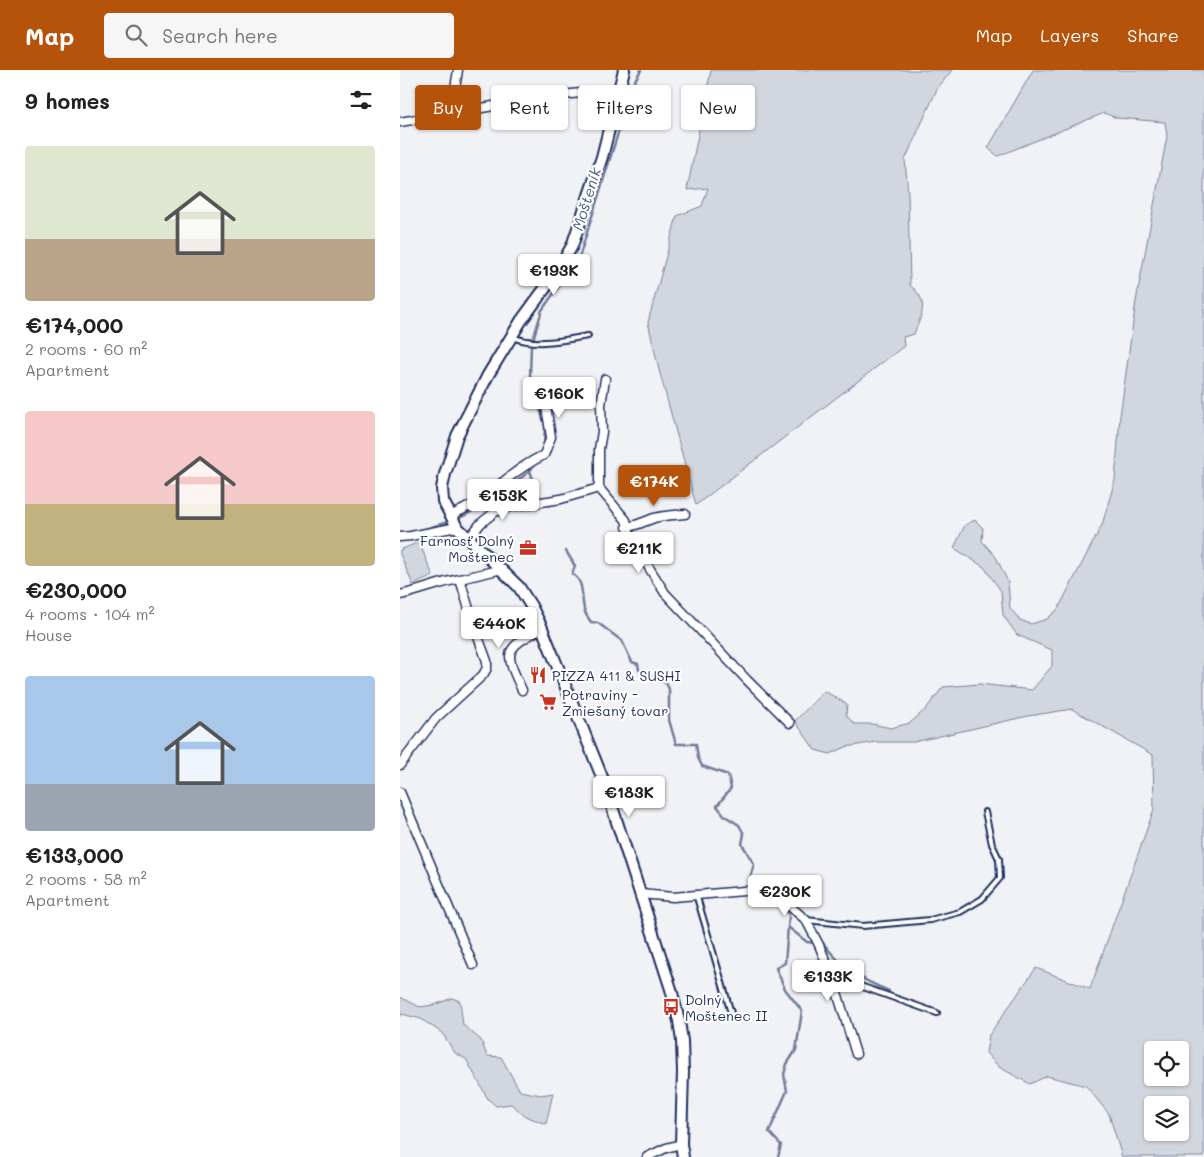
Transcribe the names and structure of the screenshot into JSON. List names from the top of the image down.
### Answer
{
  "water": ["Mošteník"],
  "places": {
    "office": ["Farnosť Dolný Moštenec"],
    "restaurant": ["PIZZA 411 & SUSHI"],
    "supermarket": ["Potraviny - Zmiešaný tovar"],
    "bus stop": ["Dolný Moštenec II"]
  },
  "page": {
    "header": "Map",
    "search": "Search here",
    "nav": ["Map", "Layers", "Share"],
    "heading": "9 homes",
    "chip": [
      "Buy",
      "Rent",
      "Filters",
      "New"
    ],
    "list": [
      {
        "name": "€174,000",
        "note": "2 rooms · 60 m² · Apartment"
      },
      {
        "name": "€230,000",
        "note": "4 rooms · 104 m² · House"
      },
      {
        "name": "€133,000",
        "note": "2 rooms · 58 m² · Apartment"
      }
    ],
    "price": [
      "€193K",
      "€160K",
      "€174K",
      "€153K",
      "€211K",
      "€440K",
      "€183K",
      "€230K",
      "€133K"
    ]
  }
}
